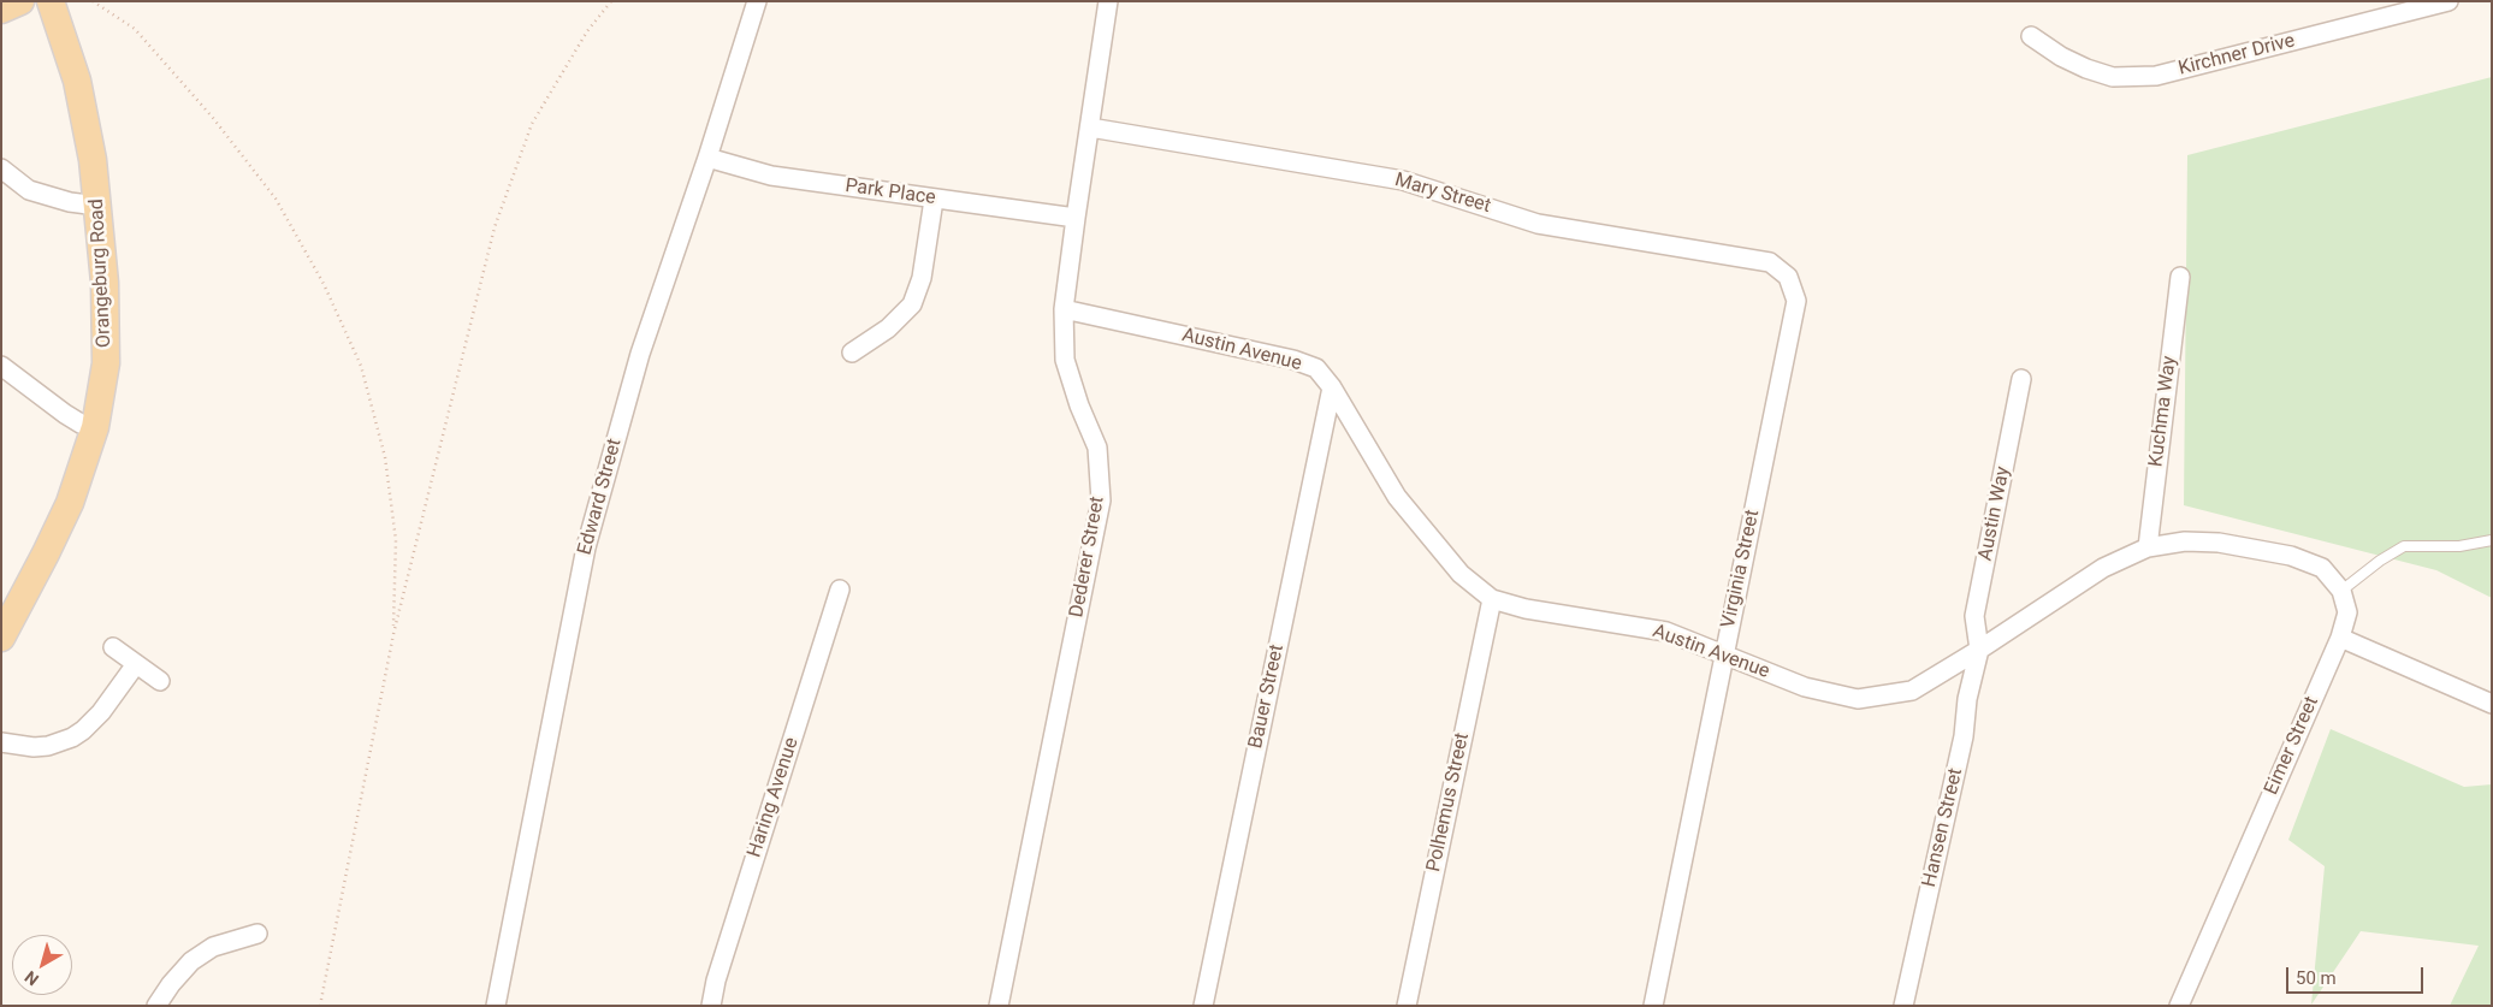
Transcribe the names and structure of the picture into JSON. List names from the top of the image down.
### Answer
{
  "streets": {
    "main road": ["Orangeburg Road"],
    "street": [
      "Kirchner Drive",
      "Park Place",
      "Mary Street",
      "Austin Avenue",
      "Kuchma Way",
      "Edward Street",
      "Austin Way",
      "Dederer Street",
      "Virginia Street",
      "Bauer Street",
      "Eimer Street",
      "Haring Avenue",
      "Polhemus Street",
      "Hansen Street"
    ]
  },
  "crossings": [
    ["Park Place", "Edward Street"],
    ["Park Place", "Dederer Street"],
    ["Mary Street", "Dederer Street"],
    ["Mary Street", "Virginia Street"],
    ["Austin Avenue", "Kuchma Way"],
    ["Austin Avenue", "Austin Way"],
    ["Austin Avenue", "Dederer Street"],
    ["Austin Avenue", "Virginia Street"],
    ["Austin Avenue", "Bauer Street"],
    ["Austin Avenue", "Polhemus Street"],
    ["Austin Avenue", "Hansen Street"],
    ["Austin Way", "Hansen Street"]
  ],
  "scale_bar": "50 m",
  "north": "bottom left"
}
